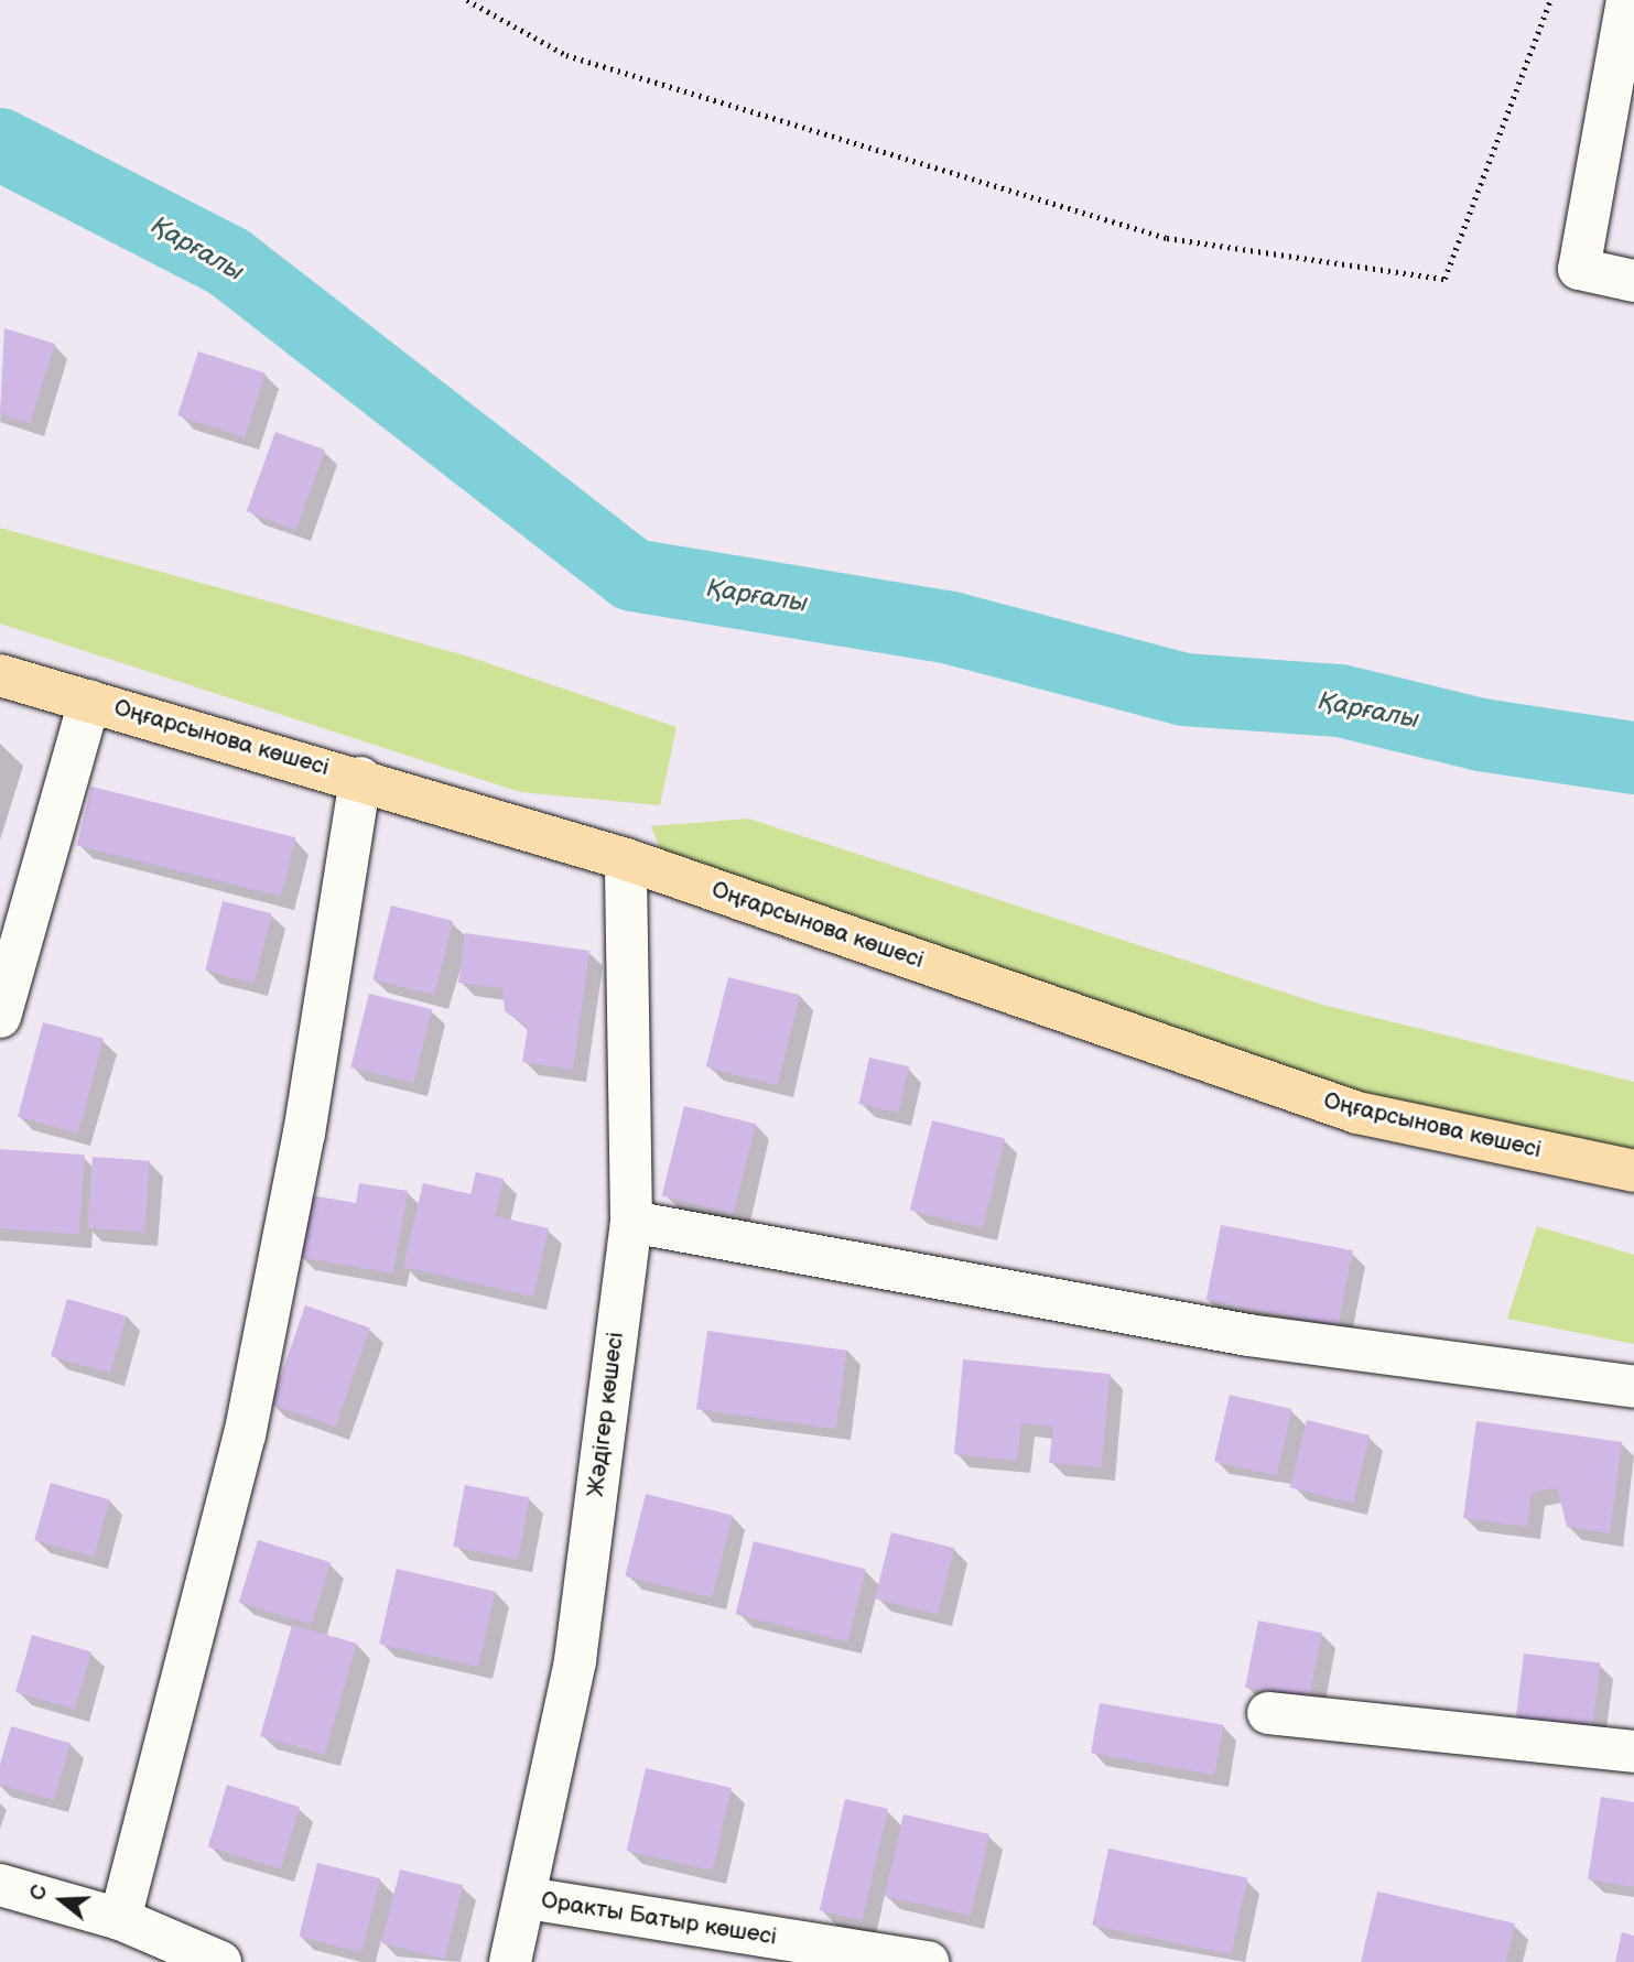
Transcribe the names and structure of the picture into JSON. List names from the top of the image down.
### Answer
{
  "streets": {
    "main road": ["Оңғарсынова көшесі"],
    "street": ["Жәдігер көшесі", "Оракты Батыр көшесі"]
  },
  "crossings": [
    ["Оңғарсынова көшесі", "Жәдігер көшесі"],
    ["Жәдігер көшесі", "Оракты Батыр көшесі"]
  ],
  "water": ["Қарғалы"],
  "north": "left"
}
